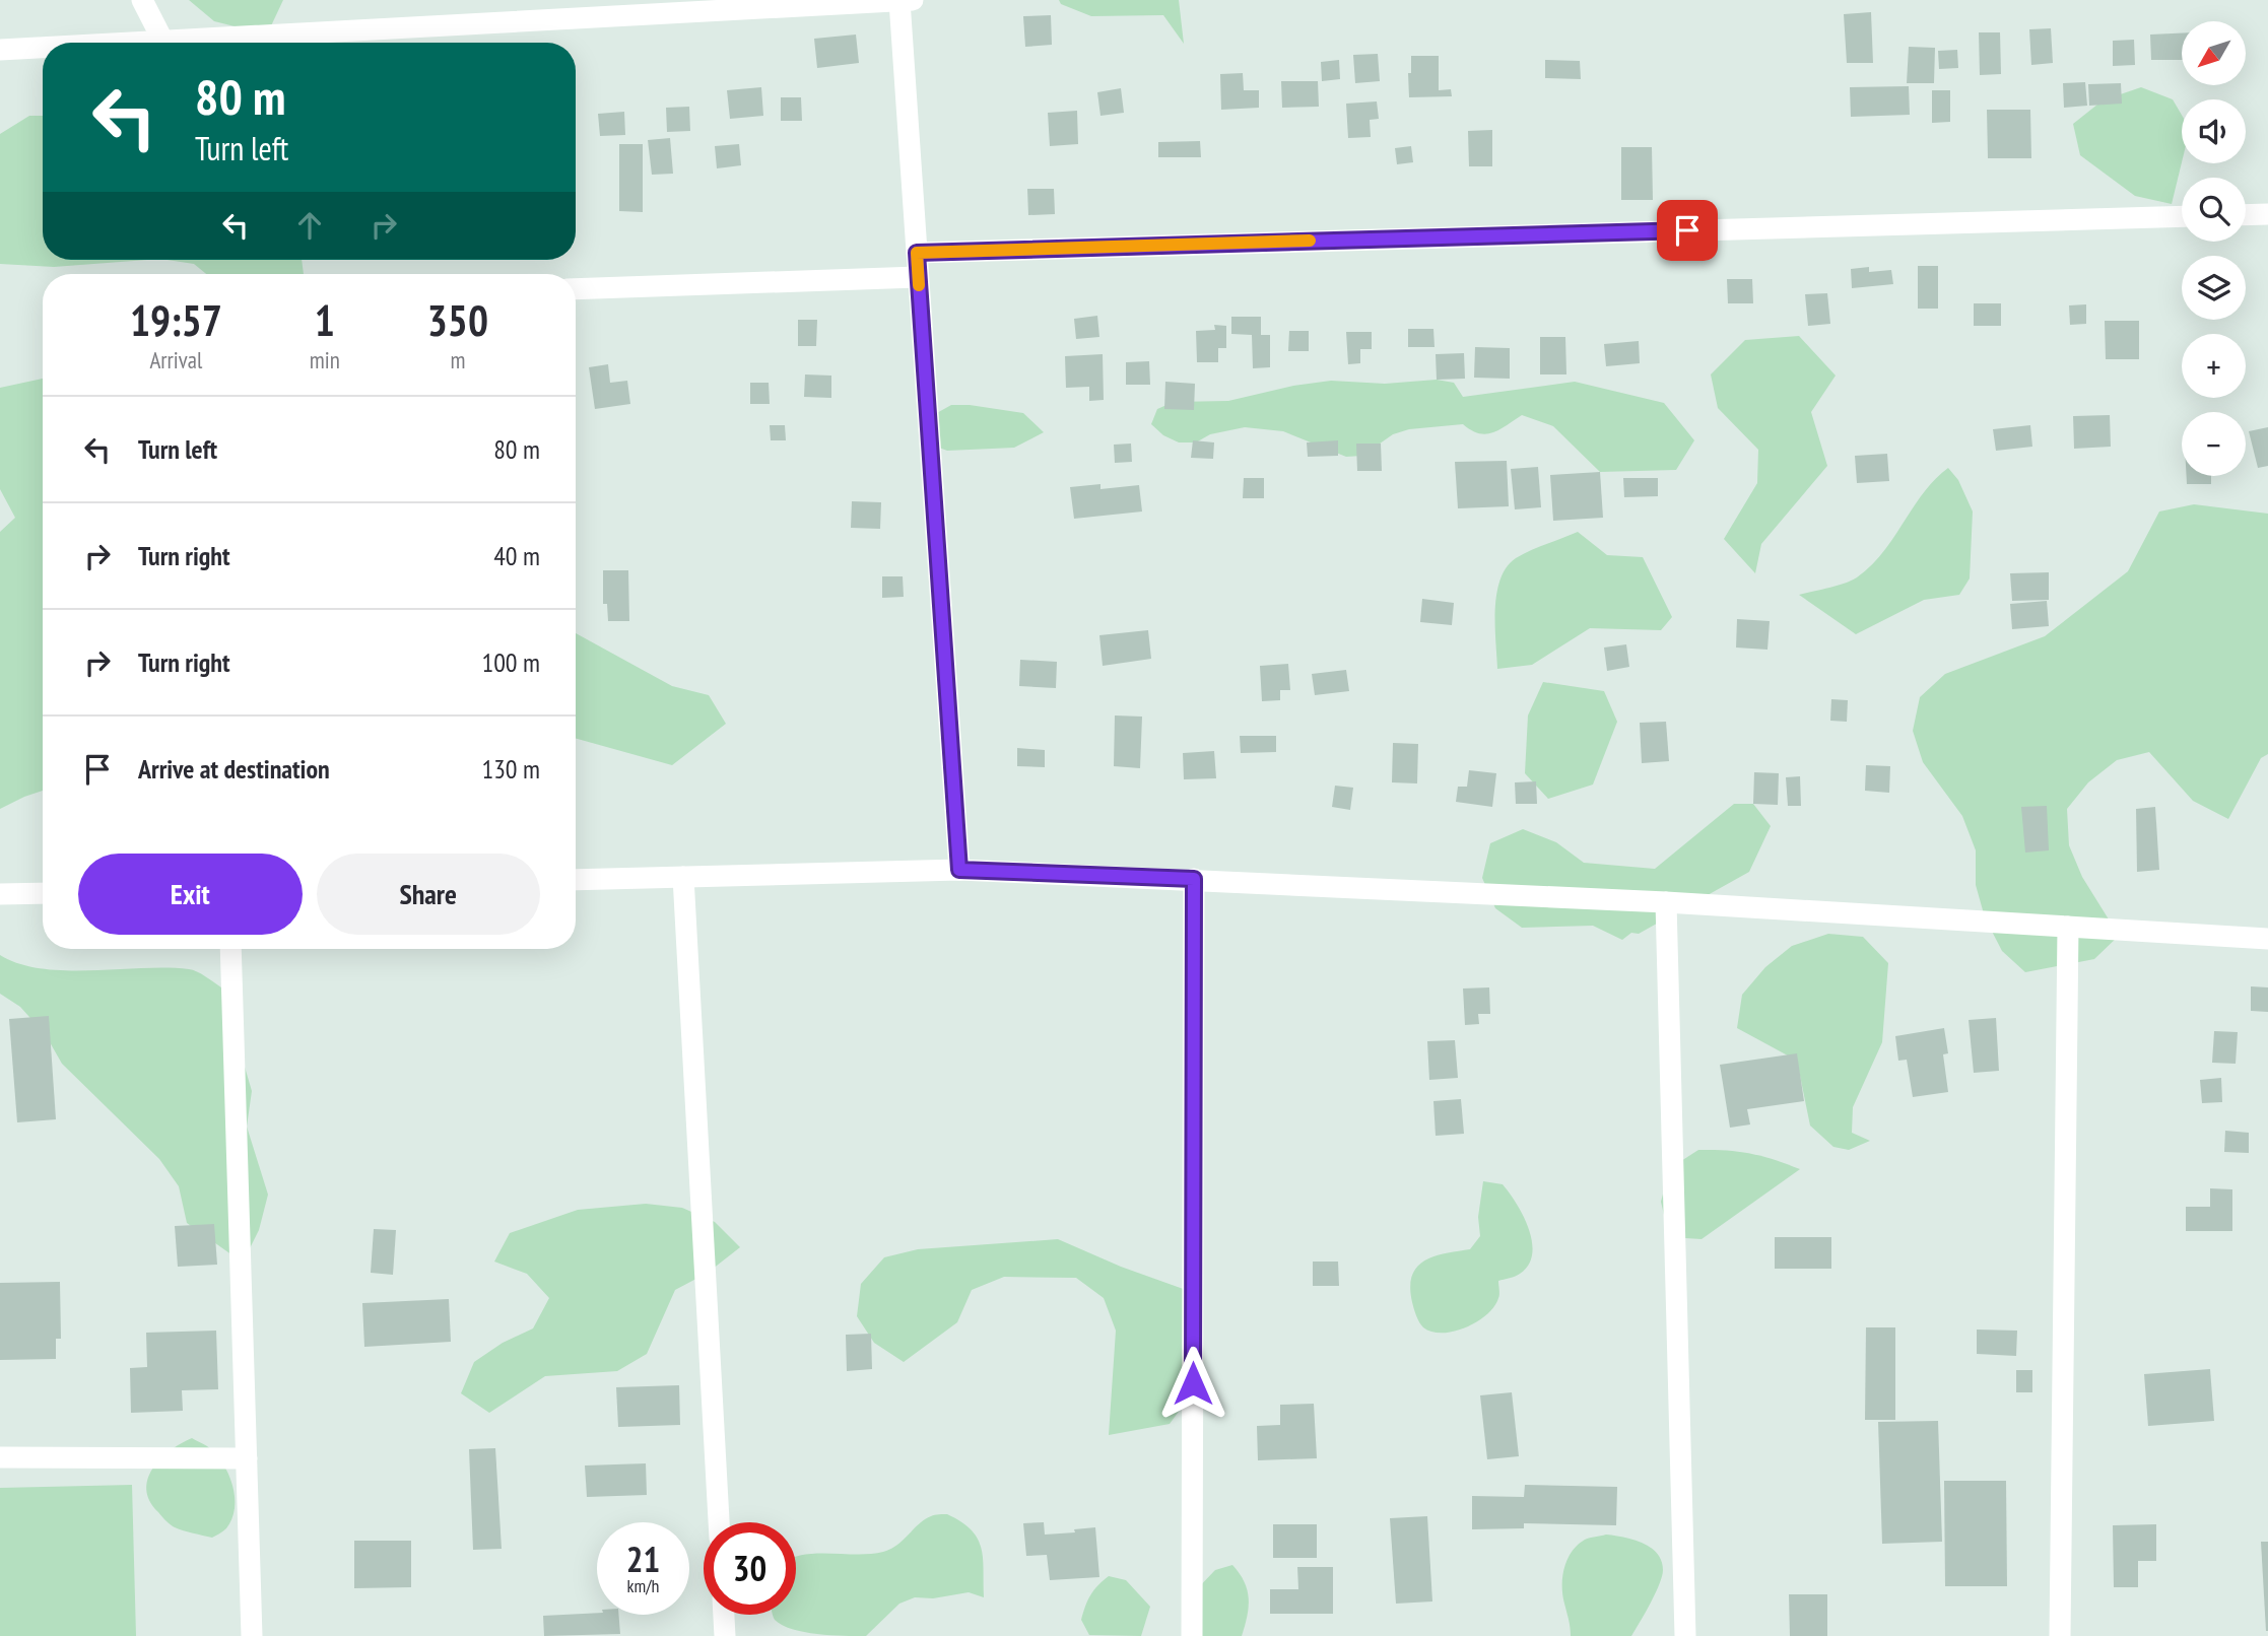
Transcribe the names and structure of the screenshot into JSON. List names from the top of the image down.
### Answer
{
  "north": "bottom left",
  "page": {
    "map_buttons": ["+", "−"],
    "turn": ["80 m", "Turn left"],
    "eta": [
      "19:57",
      "Arrival",
      "1",
      "min",
      "350",
      "m"
    ],
    "list": [
      {
        "name": "Turn left",
        "value": "80 m"
      },
      {
        "name": "Turn right",
        "value": "40 m"
      },
      {
        "name": "Turn right",
        "value": "100 m"
      },
      {
        "name": "Arrive at destination",
        "value": "130 m"
      }
    ],
    "buttons": ["Exit", "Share"],
    "speed": "21 km/h",
    "limit": "30"
  }
}
